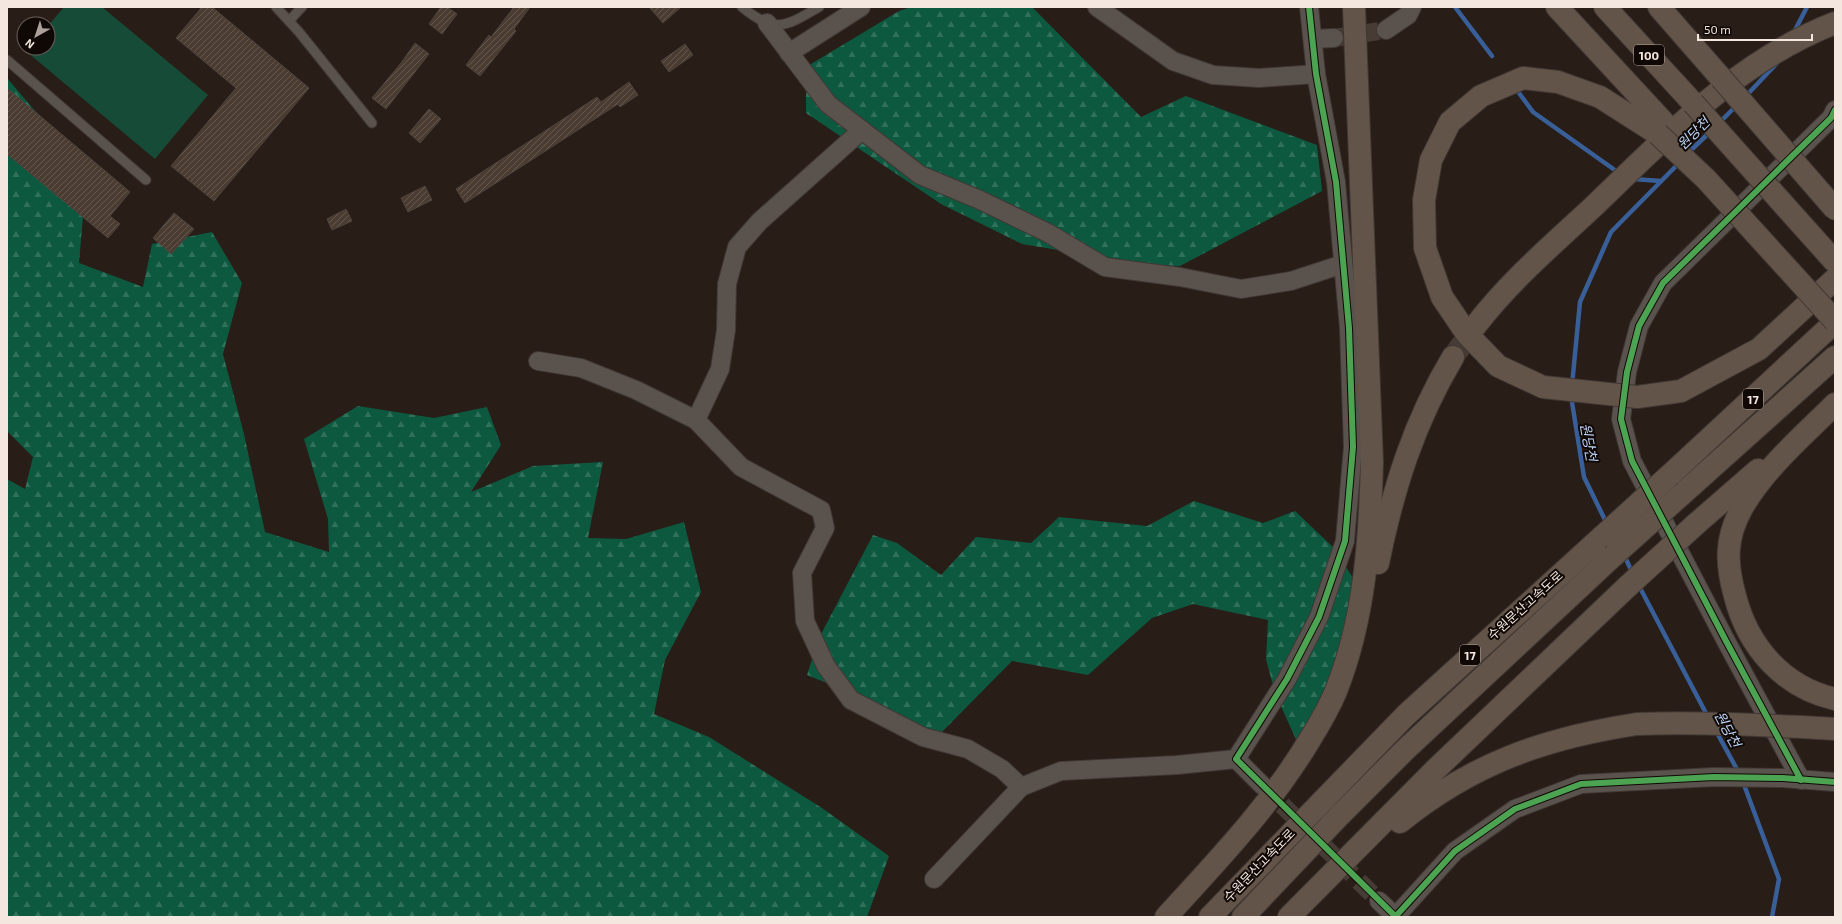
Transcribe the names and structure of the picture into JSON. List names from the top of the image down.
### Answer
{
  "streets": {
    "highway": ["100", "17", "수원문산고속도로"]
  },
  "water": ["원당천"],
  "scale_bar": "50 m",
  "north": "bottom left"
}
